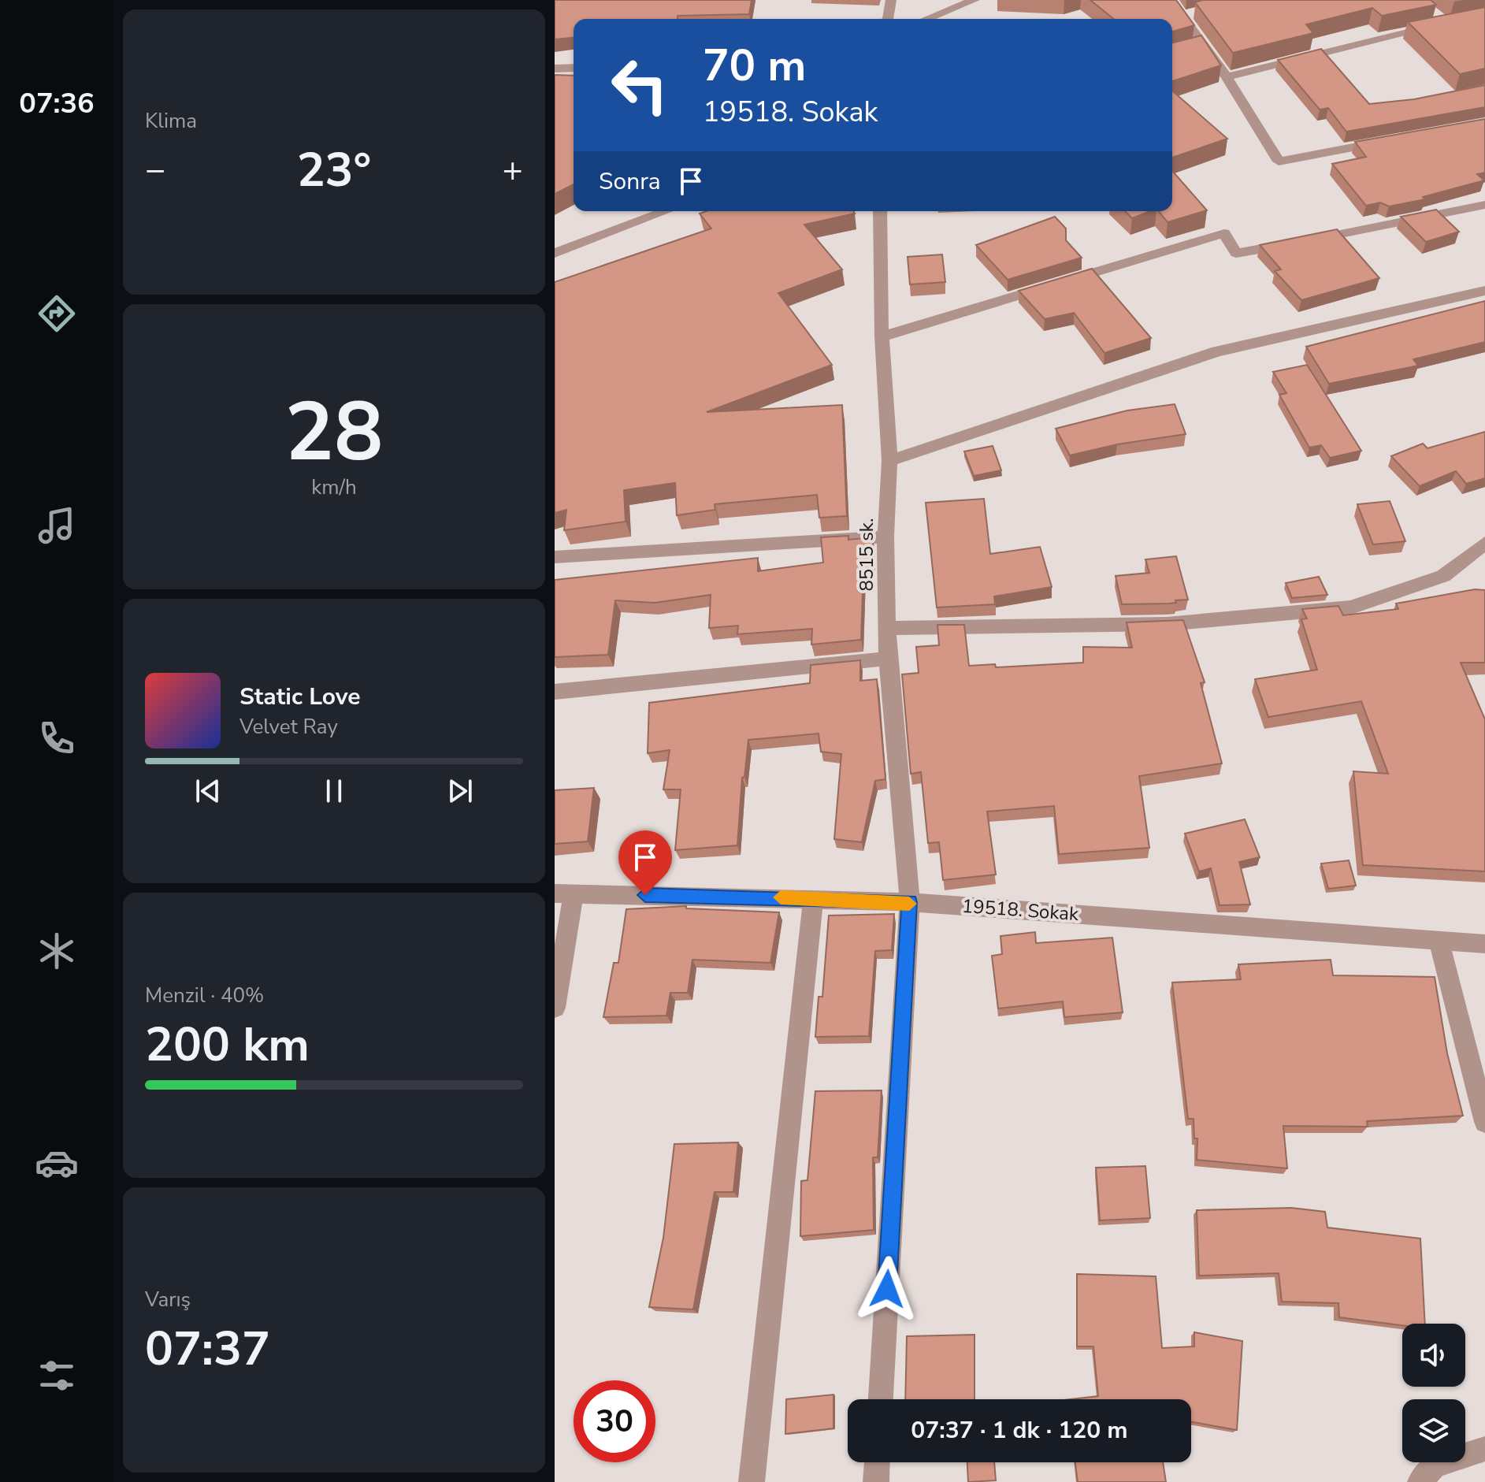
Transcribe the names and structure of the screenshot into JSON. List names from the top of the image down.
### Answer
{
  "streets": {
    "street": ["8515 sk.", "19518. Sokak"]
  },
  "crossings": [
    ["8515 sk.", "19518. Sokak"]
  ],
  "page": {
    "tabs": "07:36",
    "tile": [
      "Klima",
      ["28", "km/h"],
      ["Menzil · 40%", "200 km"],
      ["Varış", "07:37"]
    ],
    "turn": ["70 m", "19518. Sokak"],
    "heat": ["−", "23°", "+"],
    "then": "Sonra",
    "song": ["Static Love", "Velvet Ray"],
    "limit": "30",
    "trip": "07:37 · 1 dk · 120 m"
  }
}
